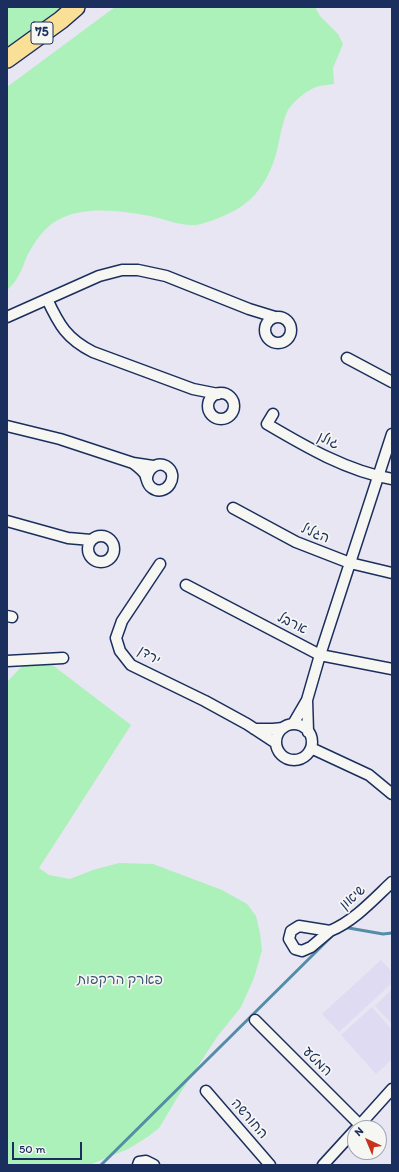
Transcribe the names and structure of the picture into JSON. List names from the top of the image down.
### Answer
{
  "streets": {
    "highway": ["75"],
    "street": [
      "גולן",
      "הגליל",
      "ארבל",
      "ירדן",
      "שיאון",
      "המטע",
      "החורשה"
    ]
  },
  "parks": ["פארק הרקפות"],
  "scale_bar": "50 m",
  "north": "top left"
}
